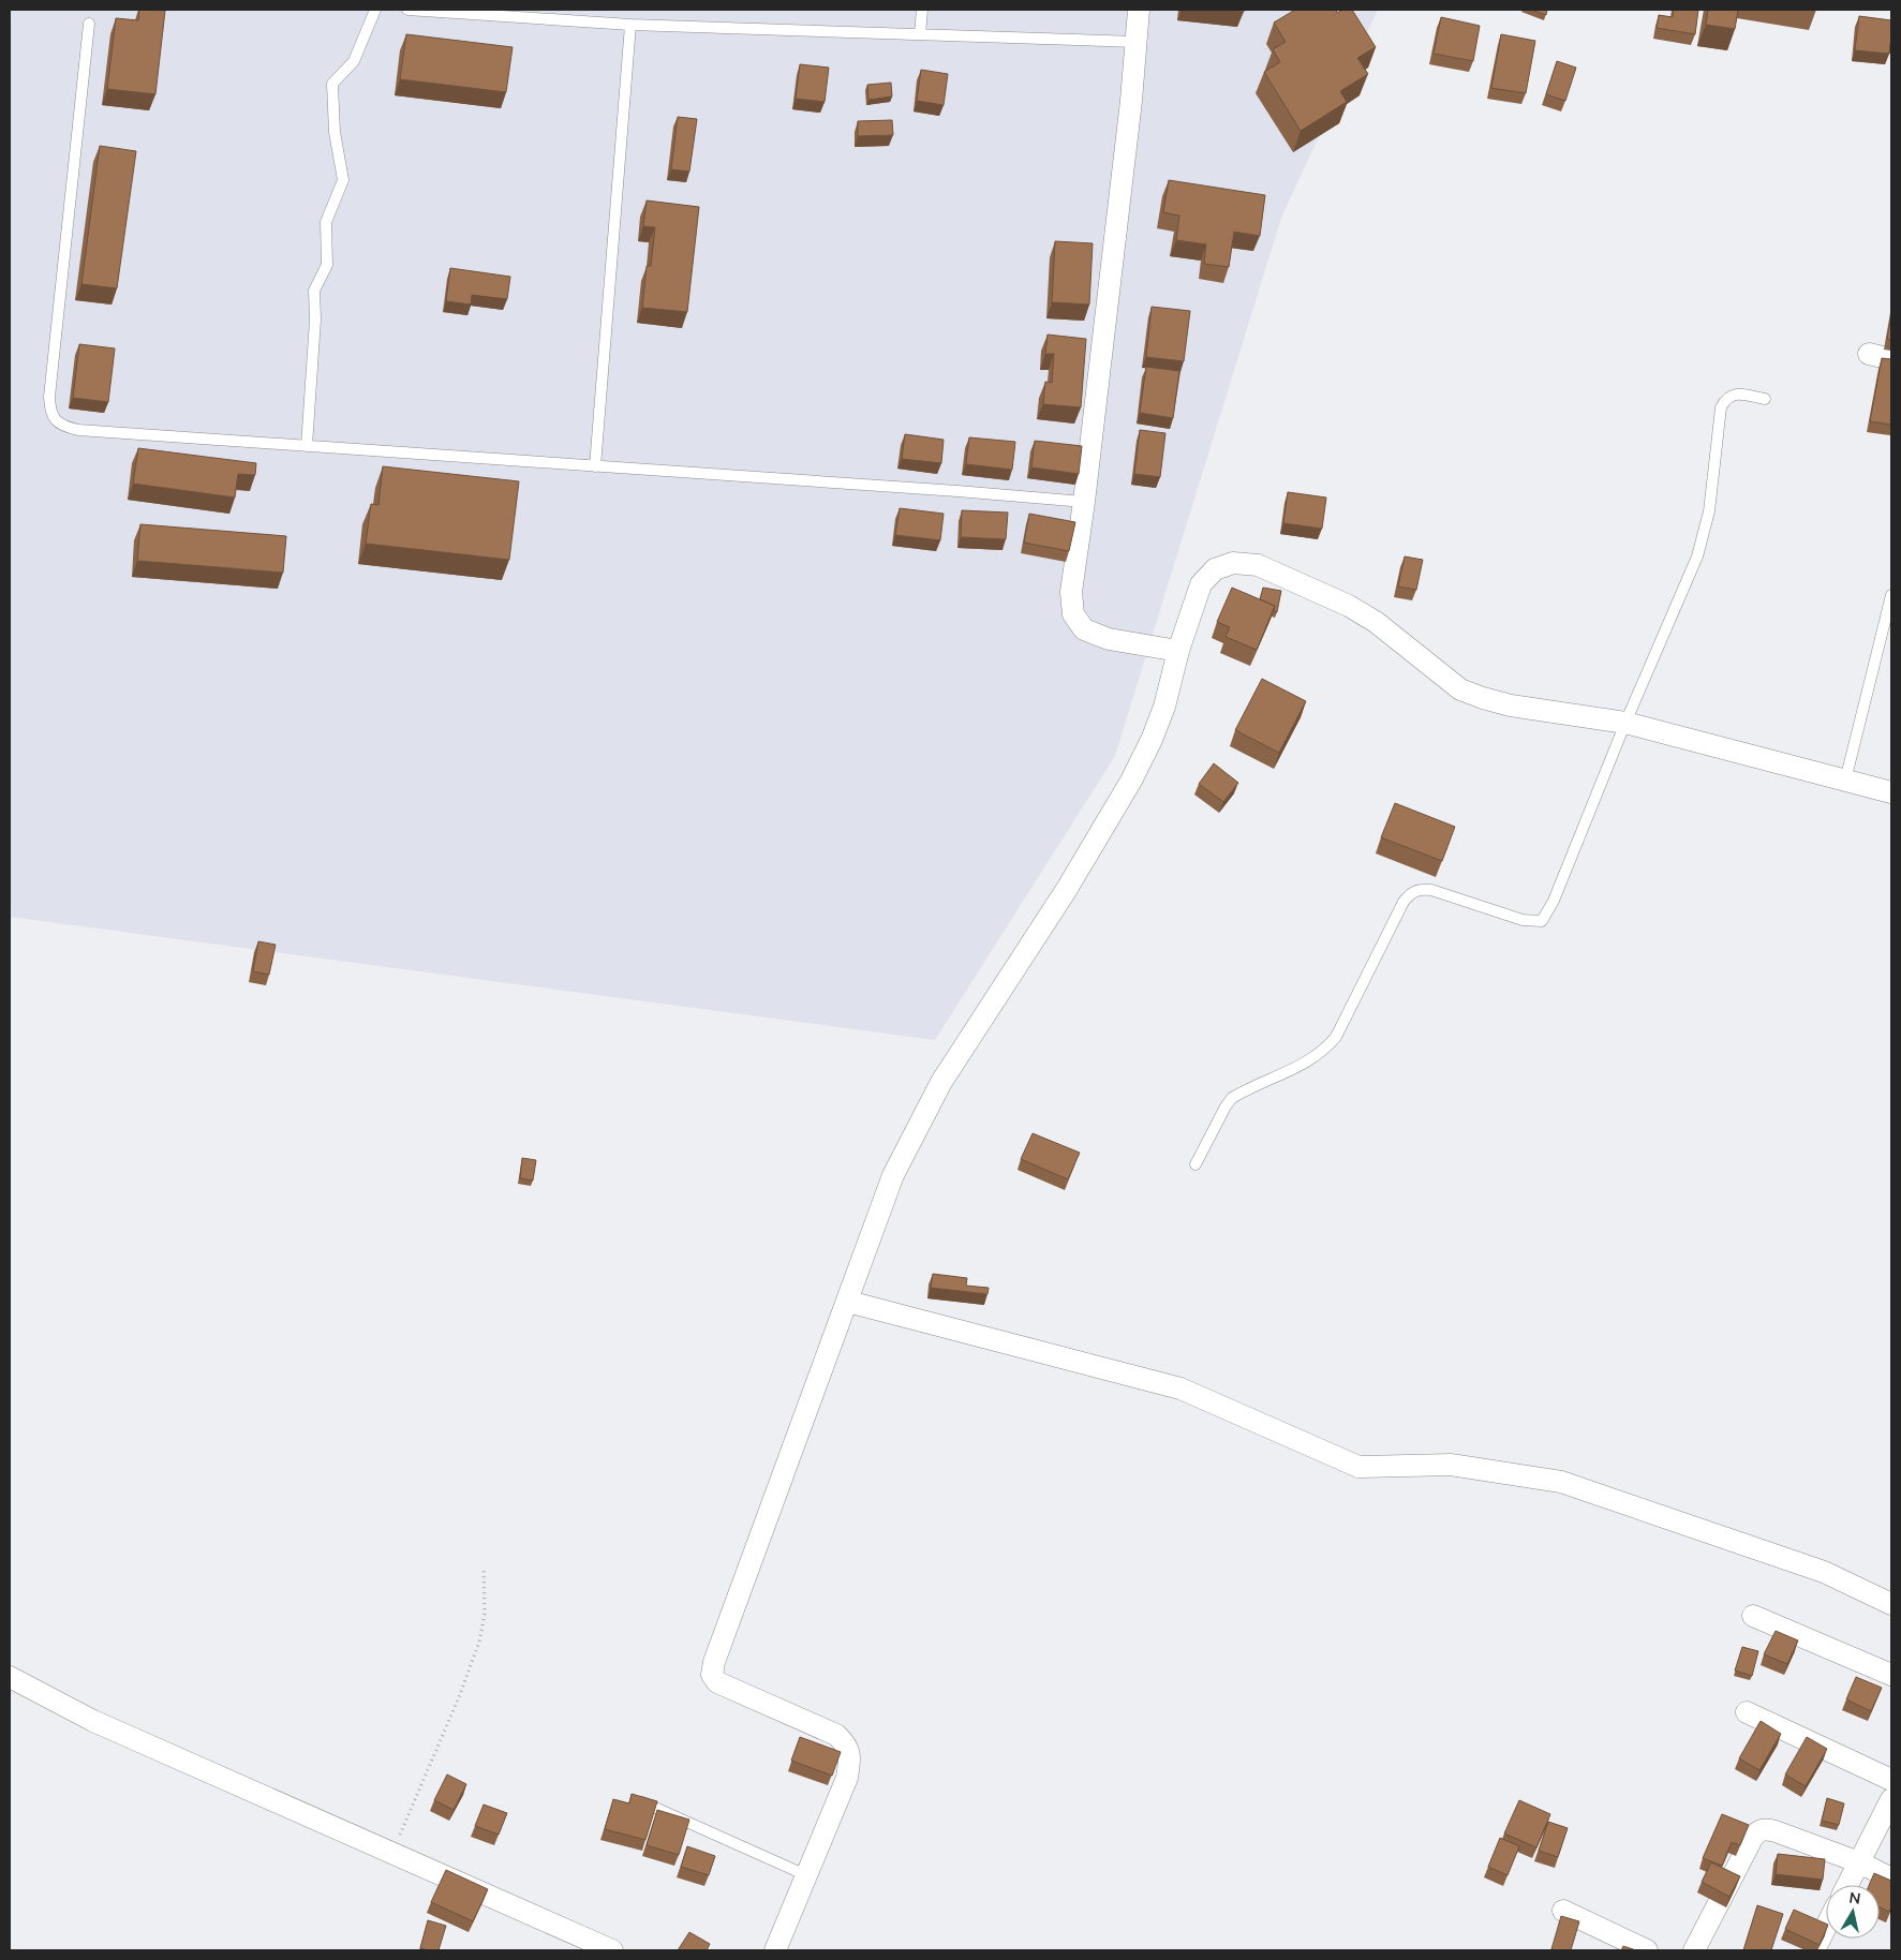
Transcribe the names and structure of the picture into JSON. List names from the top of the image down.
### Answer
{
  "north": "top"
}
